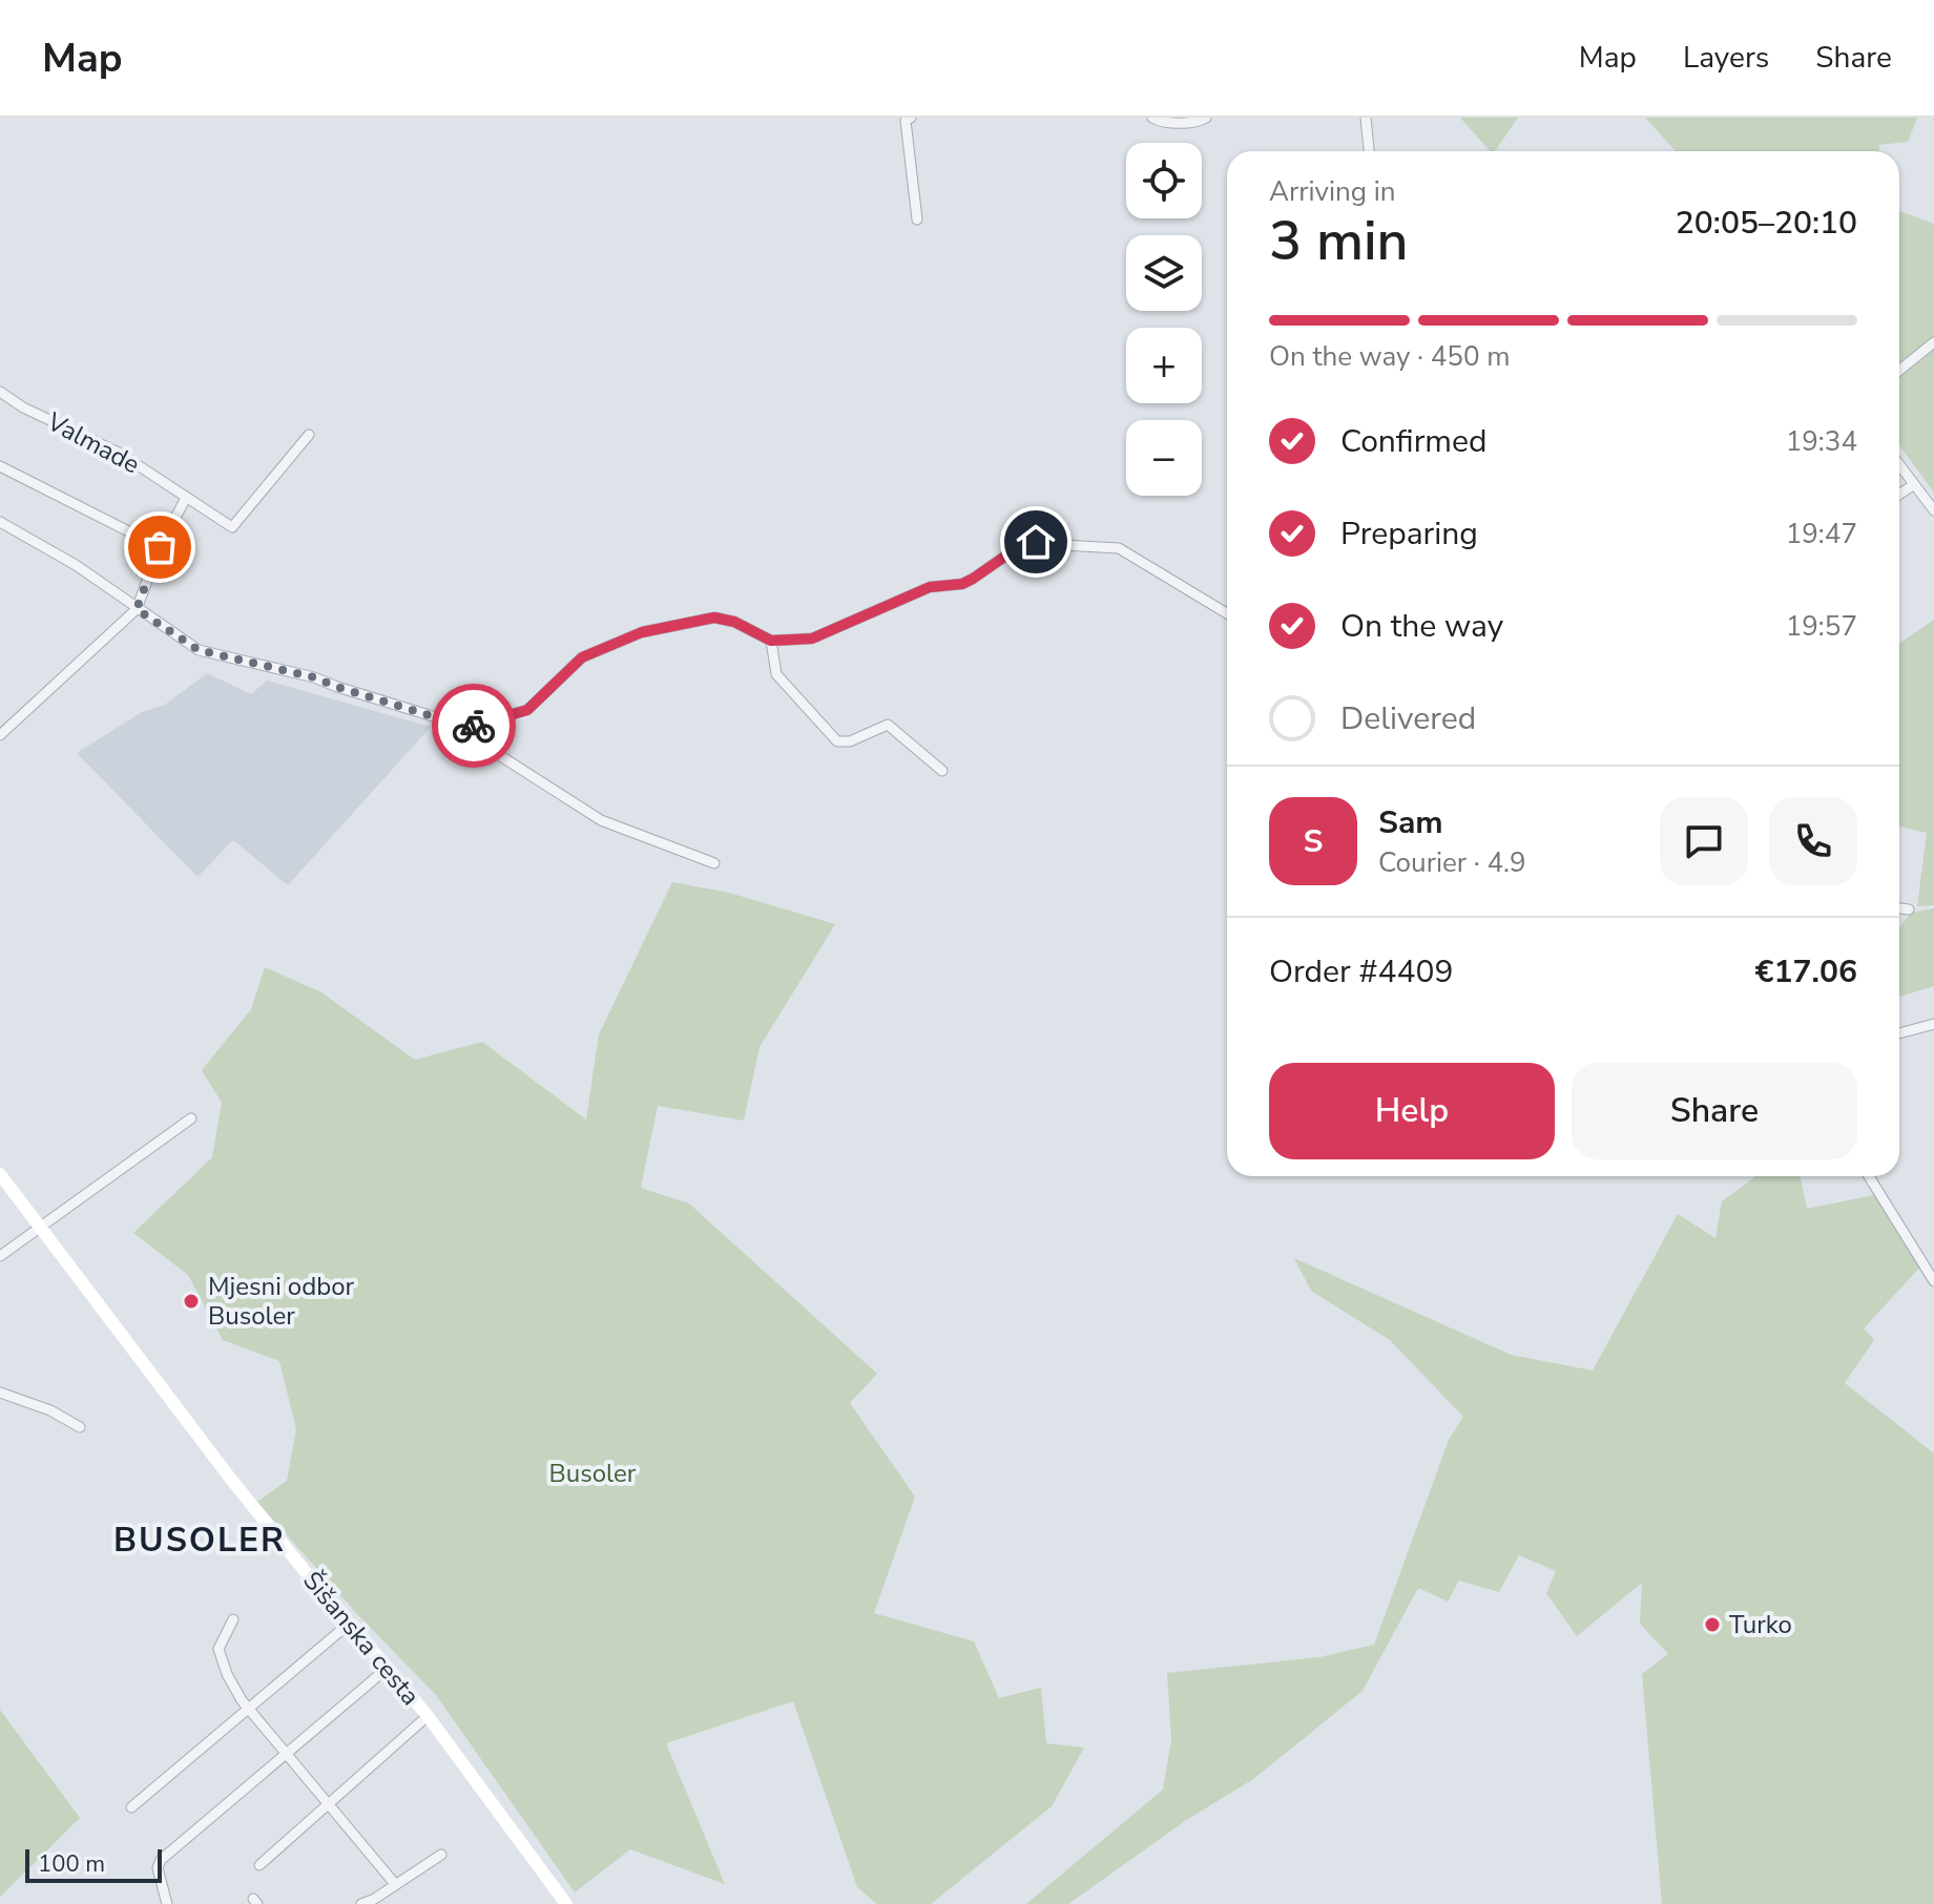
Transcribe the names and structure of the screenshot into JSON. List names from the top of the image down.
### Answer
{
  "streets": {
    "main road": ["Šišanska cesta"],
    "street": ["Valmade"]
  },
  "districts": ["BUSOLER"],
  "parks": ["Busoler"],
  "places": ["Mjesni odbor Busoler", "Turko"],
  "scale_bar": "100 m",
  "page": {
    "header": "Map",
    "nav": ["Map", "Layers", "Share"],
    "map_buttons": ["+", "−"],
    "heading": ["3 min", "Arriving in", "20:05–20:10"],
    "panel": [
      "Sam",
      "Courier · 4.9",
      "Order #4409",
      "€17.06"
    ],
    "bar": "On the way · 450 m",
    "list": [
      ["Confirmed", "19:34"],
      ["Preparing", "19:47"],
      ["On the way", "19:57"],
      "Delivered"
    ],
    "round": "S",
    "buttons": ["Help", "Share"],
    "scale": "100 m"
  }
}
